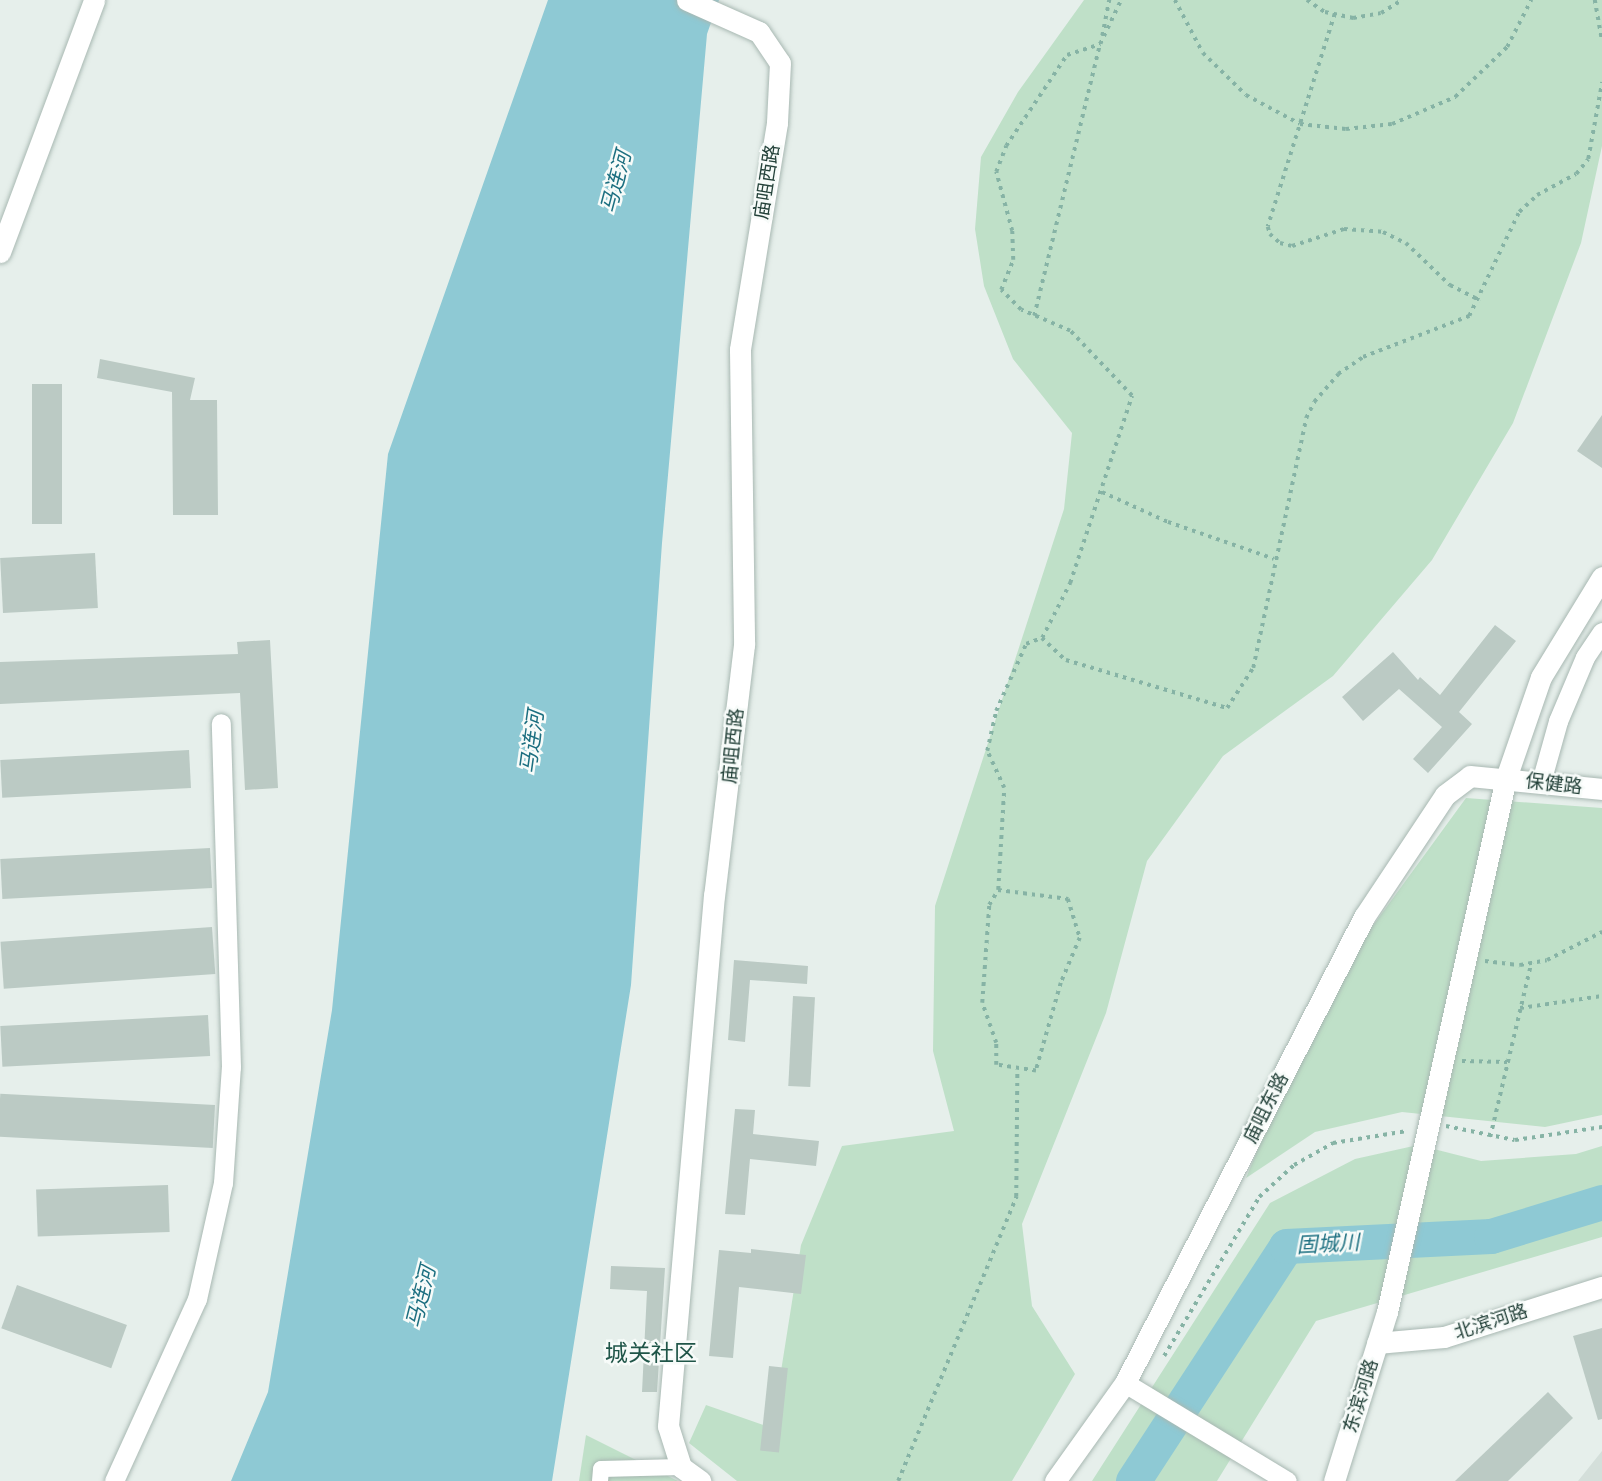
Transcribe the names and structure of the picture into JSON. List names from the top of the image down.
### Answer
{
  "streets": {
    "street": [
      "庙咀西路",
      "保健路",
      "庙咀东路",
      "北滨河路",
      "东滨河路"
    ]
  },
  "crossings": [
    ["保健路", "庙咀东路"],
    ["保健路", "东滨河路"],
    ["庙咀东路", "东滨河路"],
    ["北滨河路", "东滨河路"]
  ],
  "districts": ["城关社区"],
  "water": ["马连河", "固城川"]
}
